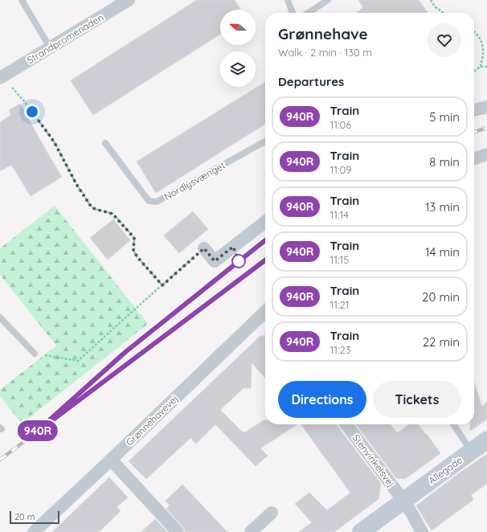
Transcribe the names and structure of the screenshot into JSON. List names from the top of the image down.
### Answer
{
  "streets": {
    "main road": ["Allegade"],
    "street": ["Strandpromenaden", "Grønnehavevej", "Stenvinkelsvej"],
    "lane": ["Nordlysvænget"]
  },
  "crossings": [
    ["Stenvinkelsvej", "Allegade"]
  ],
  "scale_bar": "20 m",
  "north": "left",
  "page": {
    "on_map": "940R",
    "heading": [
      ["Grønnehave", "Walk · 2 min · 130 m"],
      "Departures"
    ],
    "list": [
      {
        "mark": "940R",
        "name": "Train",
        "note": "11:06",
        "value": "5 min"
      },
      {
        "mark": "940R",
        "name": "Train",
        "note": "11:09",
        "value": "8 min"
      },
      {
        "mark": "940R",
        "name": "Train",
        "note": "11:14",
        "value": "13 min"
      },
      {
        "mark": "940R",
        "name": "Train",
        "note": "11:15",
        "value": "14 min"
      },
      {
        "mark": "940R",
        "name": "Train",
        "note": "11:21",
        "value": "20 min"
      },
      {
        "mark": "940R",
        "name": "Train",
        "note": "11:23",
        "value": "22 min"
      }
    ],
    "buttons": ["Directions", "Tickets"],
    "scale": "20 m"
  }
}
